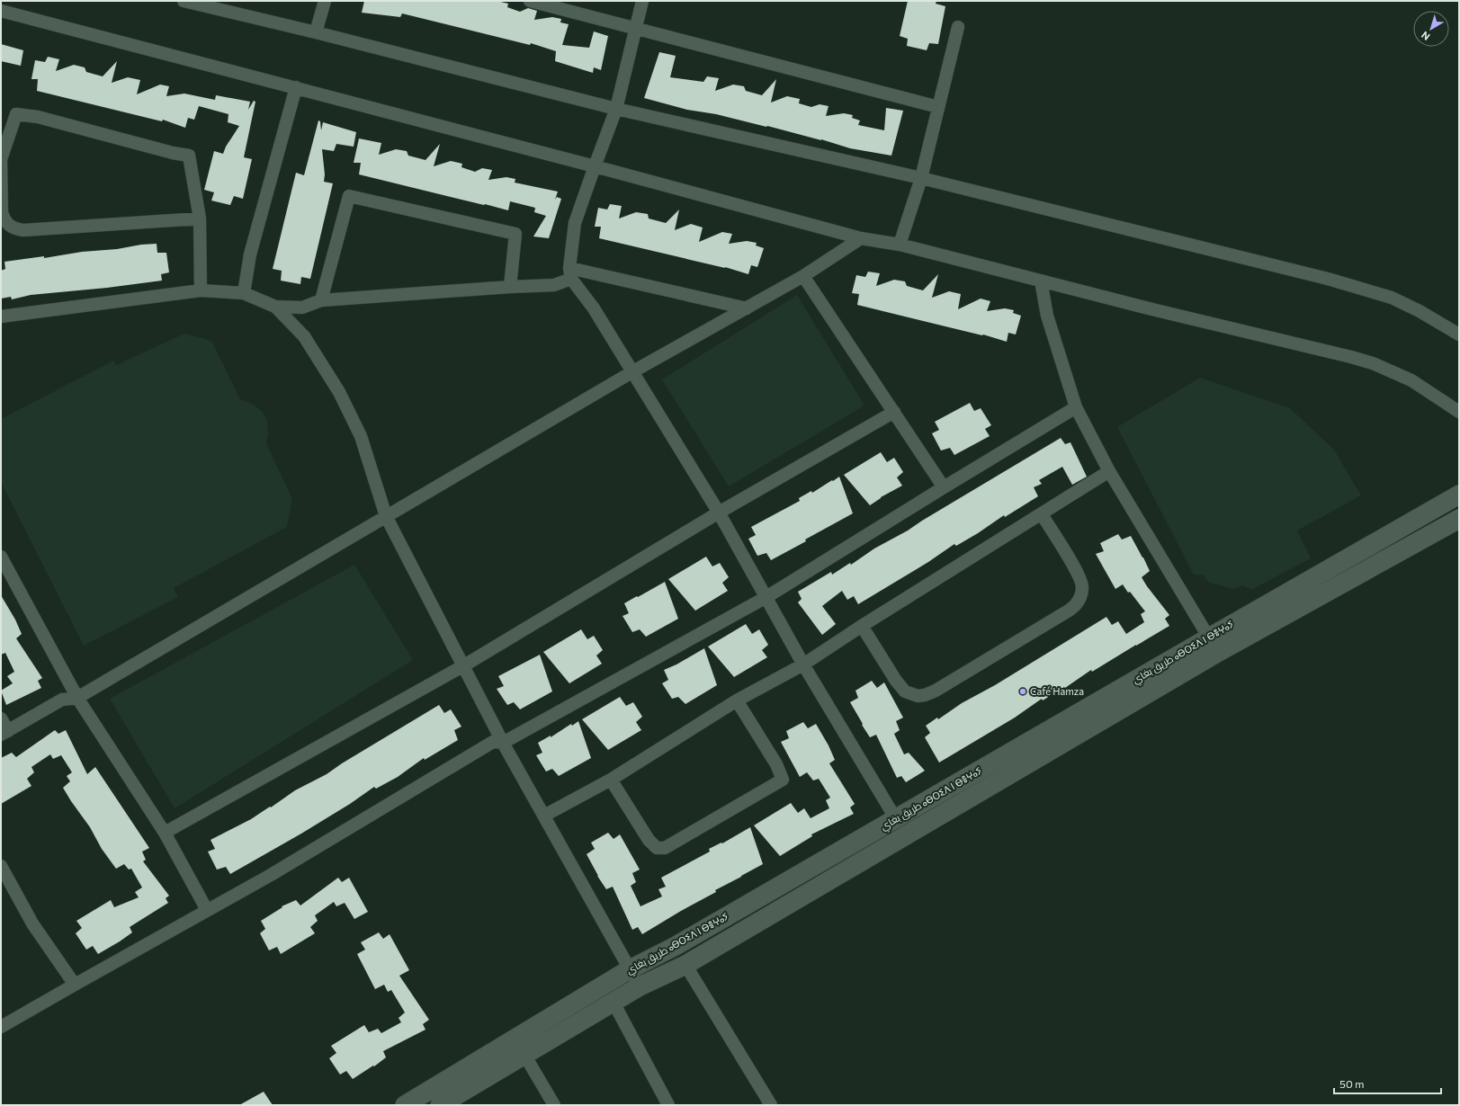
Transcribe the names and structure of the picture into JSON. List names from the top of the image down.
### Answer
{
  "streets": {
    "main road": ["طريق بغاي ⴰⴱⵔⵉⴷ ⵏ ⴱⴻⵖⴰⵢ"]
  },
  "places": ["Café Hamza"],
  "scale_bar": "50 m",
  "north": "bottom left"
}
